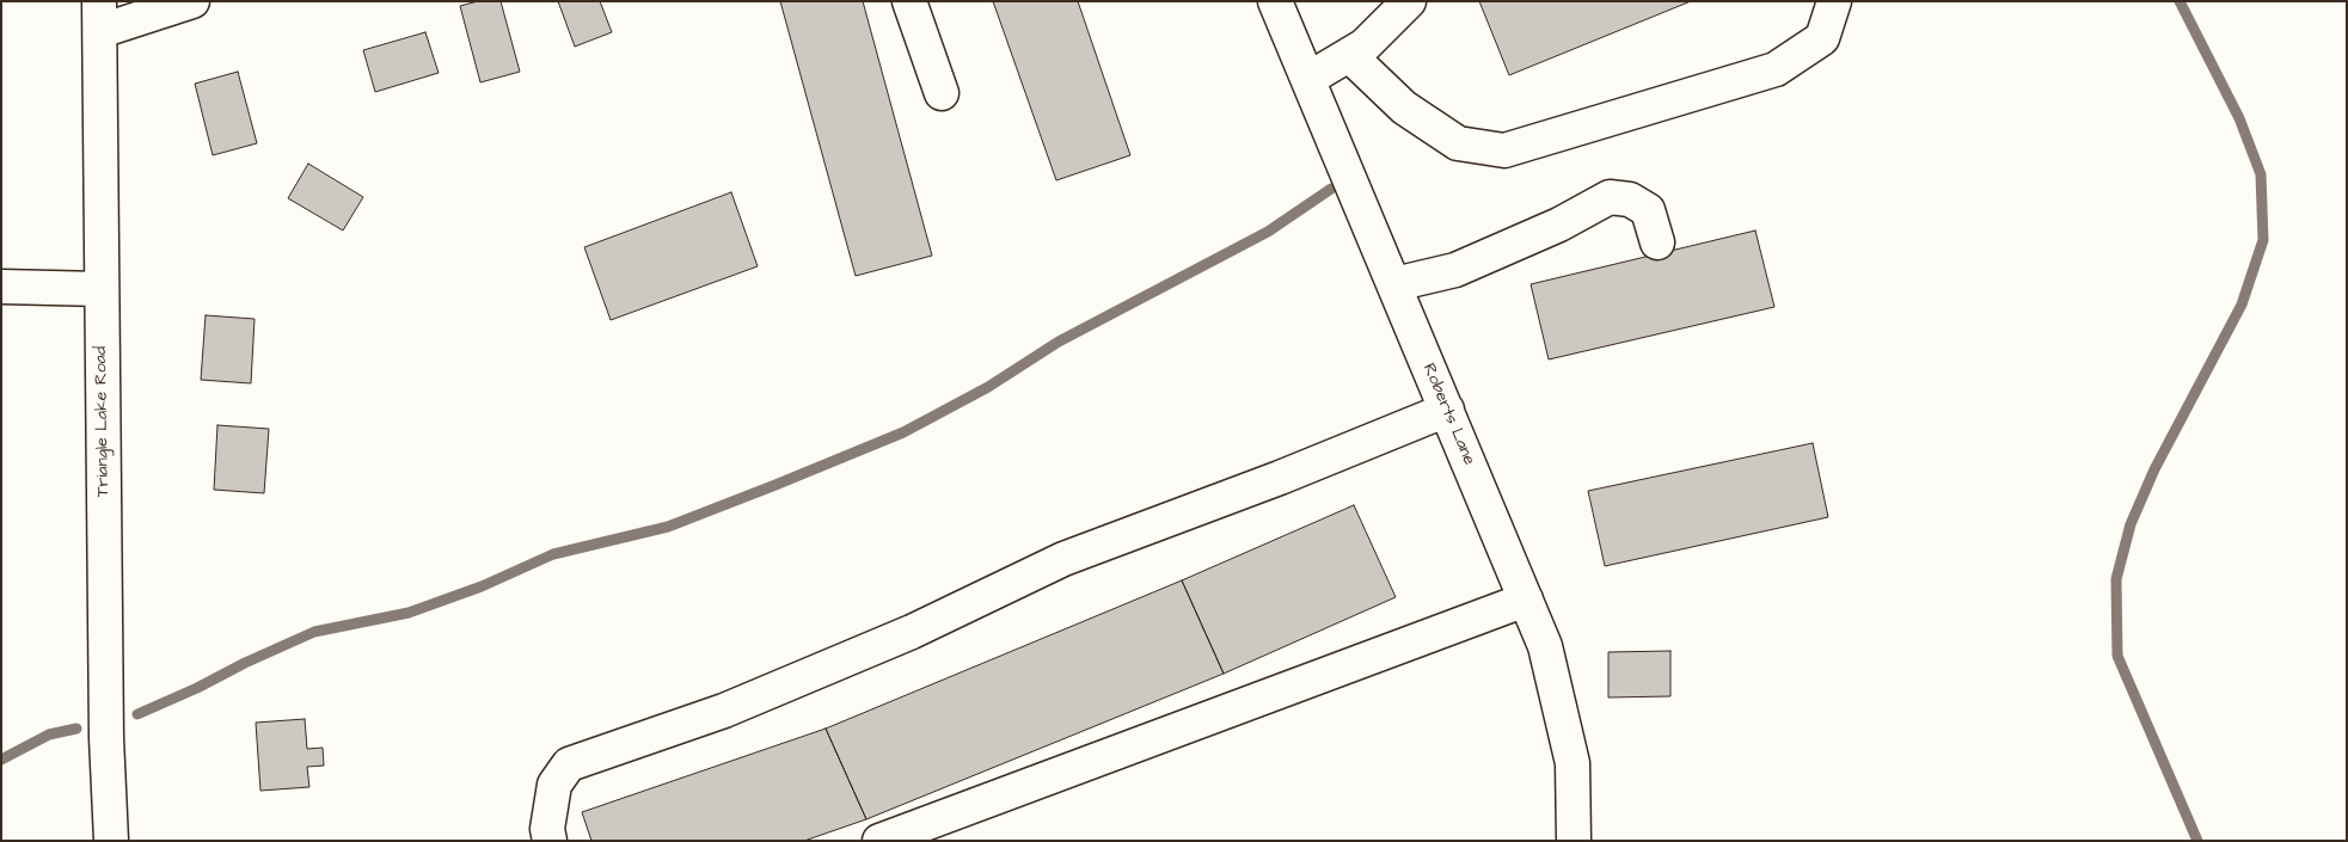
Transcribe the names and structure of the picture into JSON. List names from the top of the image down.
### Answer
{
  "streets": {
    "street": ["Roberts Lane", "Triangle Lake Road"]
  }
}
